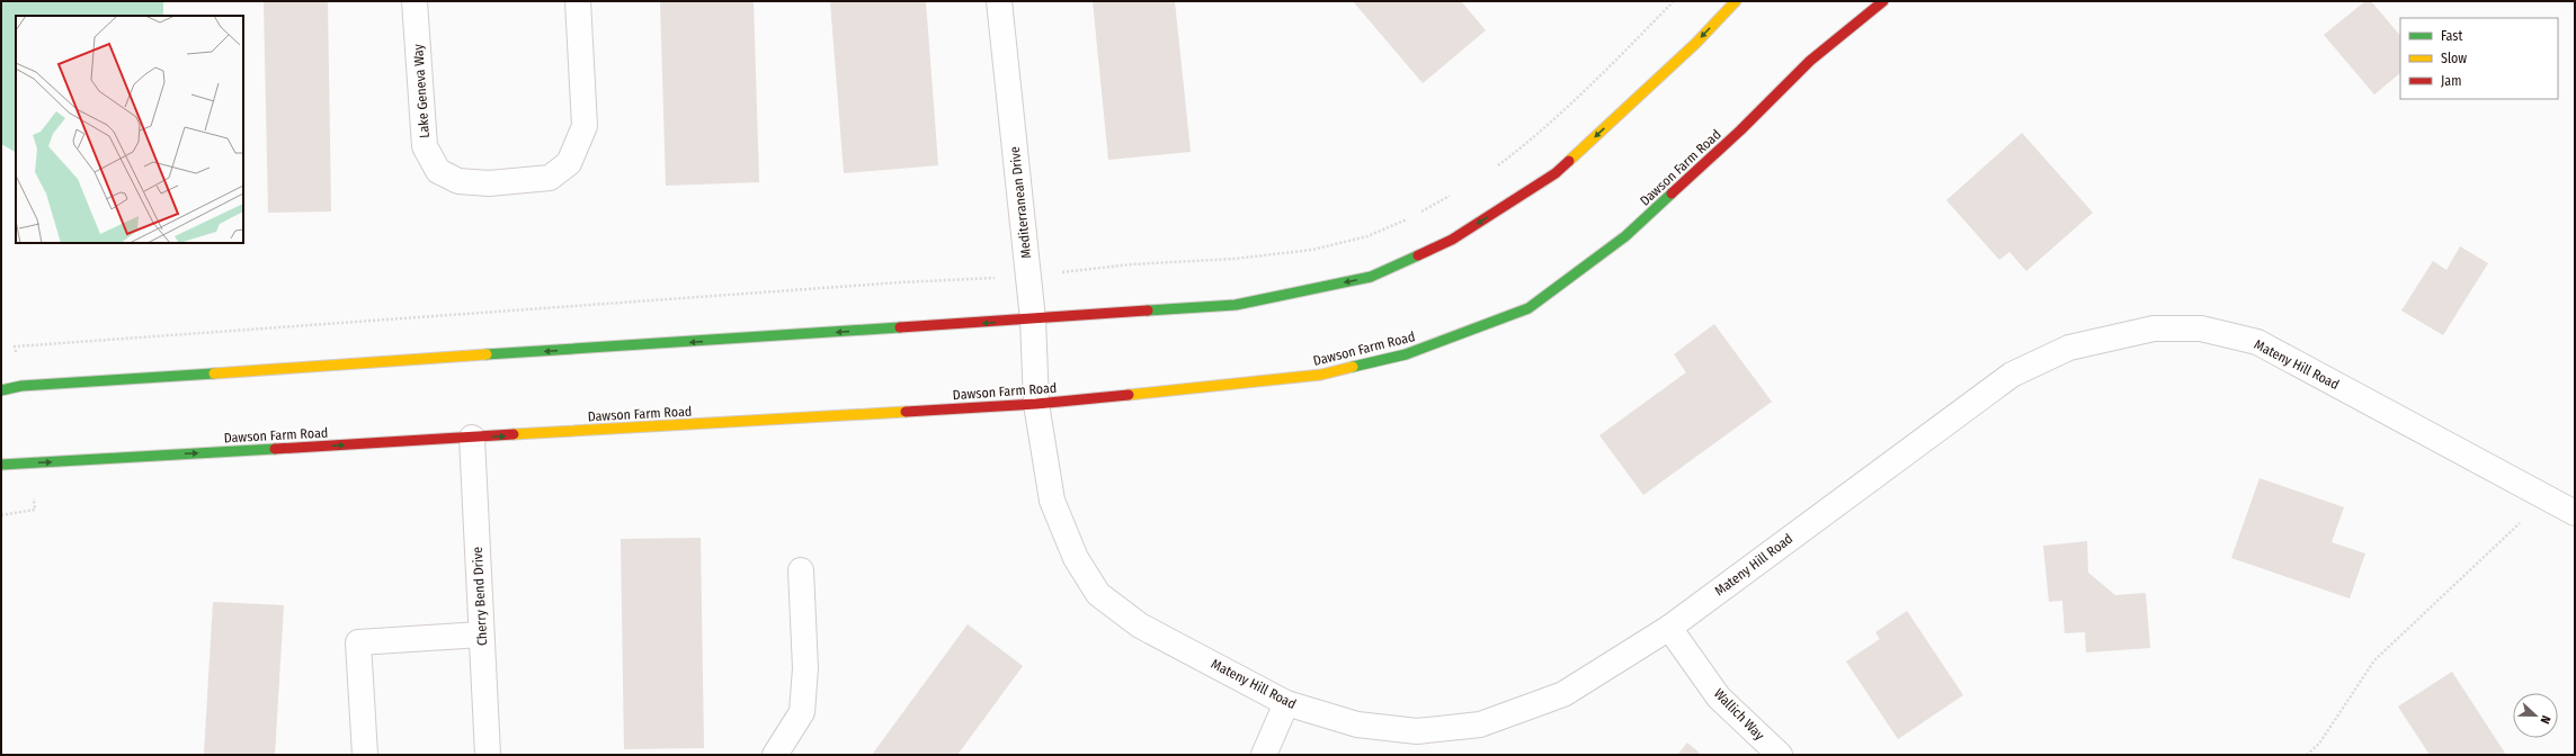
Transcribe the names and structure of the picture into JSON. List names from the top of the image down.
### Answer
{
  "streets": {
    "street": [
      "Lake Geneva Way",
      "Dawson Farm Road",
      "Mediterranean Drive",
      "Mateny Hill Road",
      "Cherry Bend Drive",
      "Wallich Way"
    ]
  },
  "crossings": [
    ["Dawson Farm Road", "Mediterranean Drive"],
    ["Dawson Farm Road", "Mateny Hill Road"],
    ["Dawson Farm Road", "Cherry Bend Drive"],
    ["Mediterranean Drive", "Mateny Hill Road"],
    ["Mateny Hill Road", "Wallich Way"]
  ],
  "legend": ["Fast", "Slow", "Jam"],
  "north": "right"
}
